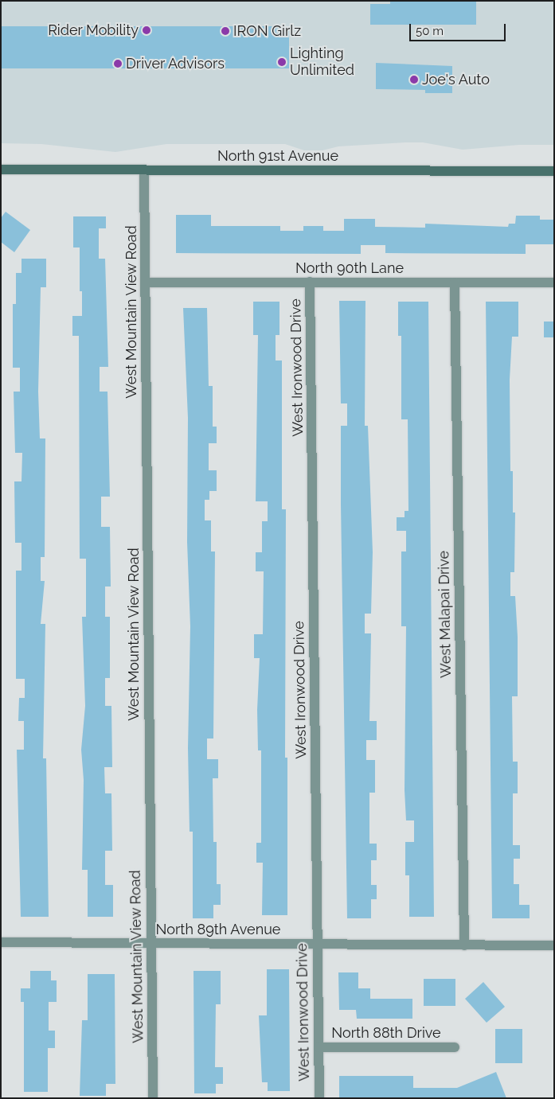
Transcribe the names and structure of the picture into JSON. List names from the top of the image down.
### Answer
{
  "streets": {
    "main road": ["North 91st Avenue"],
    "street": [
      "North 90th Lane",
      "West Mountain View Road",
      "West Ironwood Drive",
      "West Malapai Drive",
      "North 89th Avenue",
      "North 88th Drive"
    ]
  },
  "crossings": [
    ["North 91st Avenue", "West Mountain View Road"],
    ["North 90th Lane", "West Mountain View Road"],
    ["North 90th Lane", "West Ironwood Drive"],
    ["North 90th Lane", "West Malapai Drive"],
    ["West Mountain View Road", "North 89th Avenue"],
    ["West Ironwood Drive", "North 89th Avenue"],
    ["West Ironwood Drive", "North 88th Drive"],
    ["West Malapai Drive", "North 89th Avenue"]
  ],
  "places": [
    "Rider Mobility",
    "IRON Girlz",
    "Lighting Unlimited",
    "Driver Advisors",
    "Joe's Auto"
  ],
  "scale_bar": "50 m"
}
